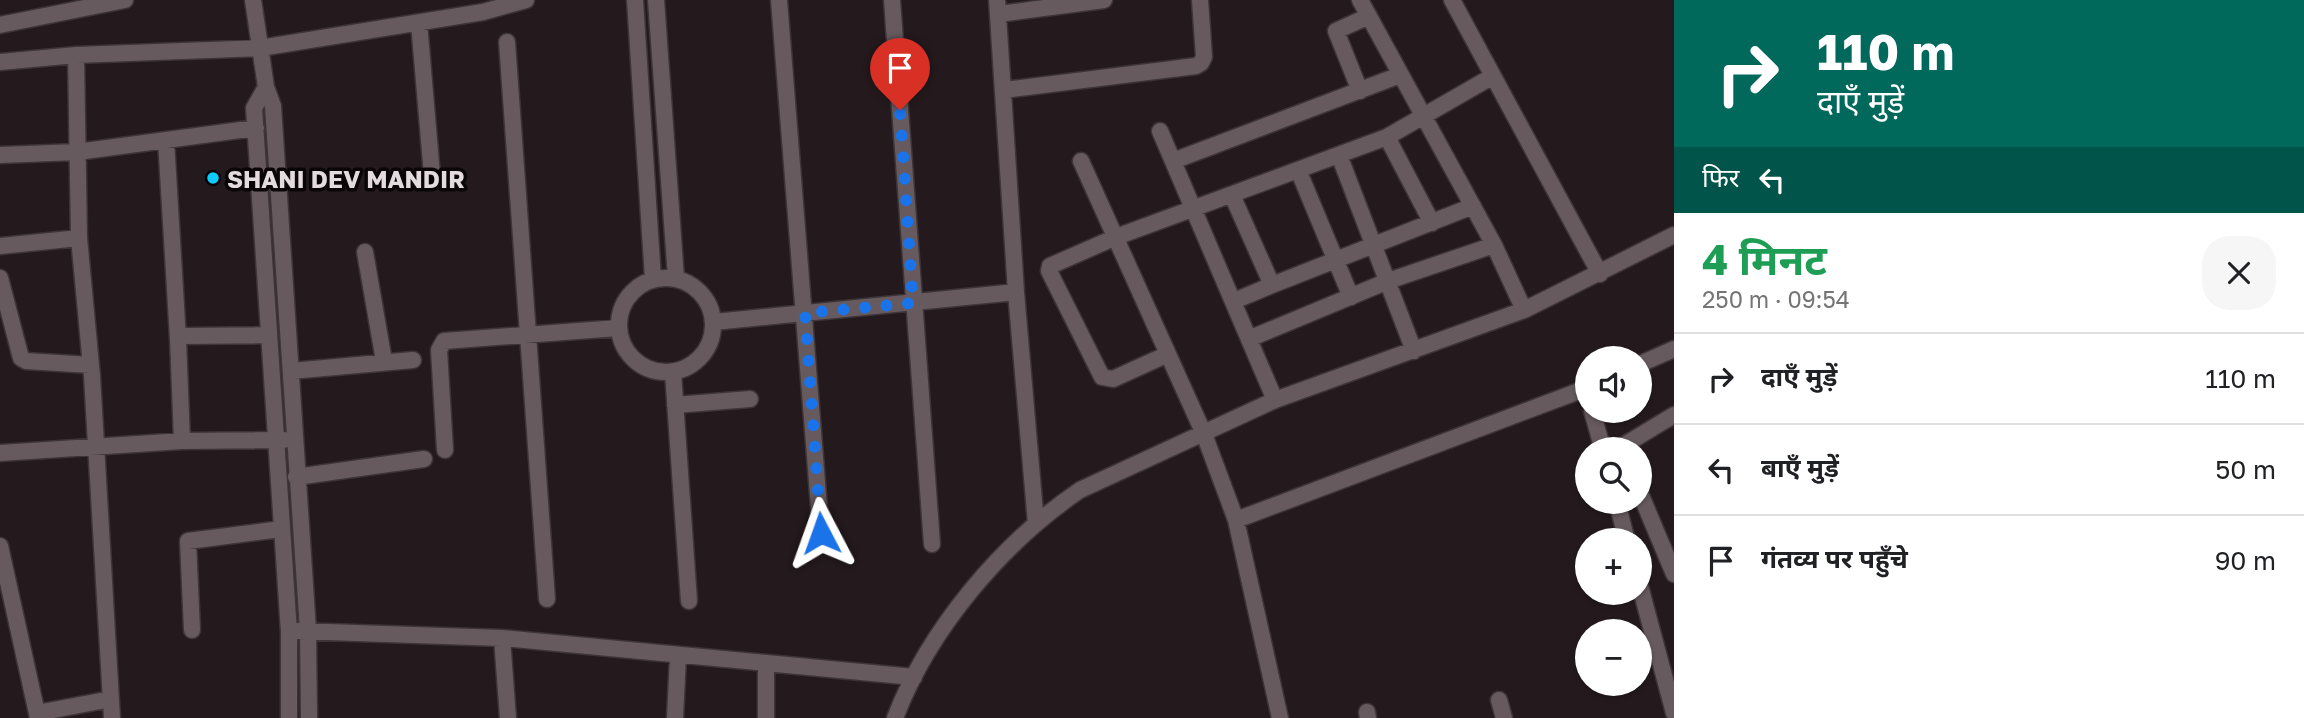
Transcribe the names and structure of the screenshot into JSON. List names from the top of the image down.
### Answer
{
  "places": ["SHANI DEV MANDIR"],
  "page": {
    "turn": ["110 m", "दाएँ मुड़ें"],
    "then": "फिर",
    "heading": ["4 मिनट", "250 m · 09:54"],
    "list": [
      {
        "name": "दाएँ मुड़ें",
        "value": "110 m"
      },
      {
        "name": "बाएँ मुड़ें",
        "value": "50 m"
      },
      {
        "name": "गंतव्य पर पहुँचे",
        "value": "90 m"
      }
    ],
    "map_buttons": ["+", "−"]
  }
}
